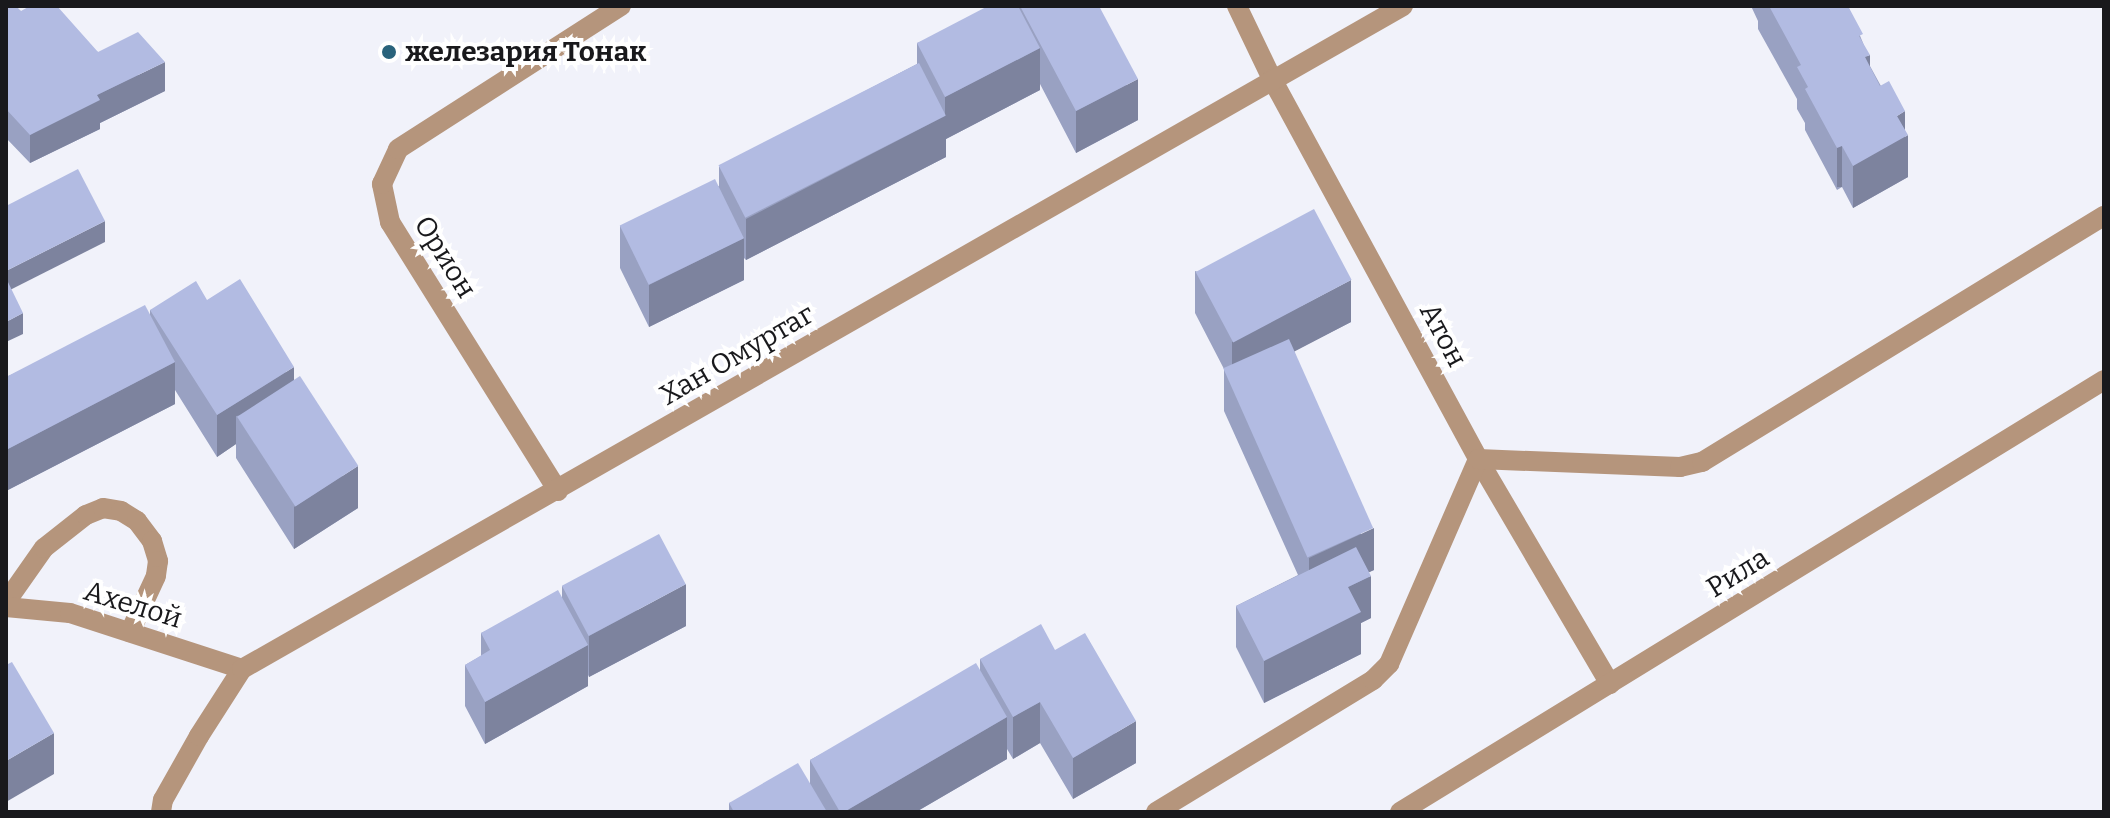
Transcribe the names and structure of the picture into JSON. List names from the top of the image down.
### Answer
{
  "streets": {
    "street": [
      "Орион",
      "Атон",
      "Хан Омуртаг",
      "Рила",
      "Ахелой"
    ]
  },
  "crossings": [
    ["Орион", "Хан Омуртаг"],
    ["Атон", "Хан Омуртаг"],
    ["Атон", "Рила"],
    ["Хан Омуртаг", "Ахелой"]
  ],
  "places": ["железария Тонак"]
}
